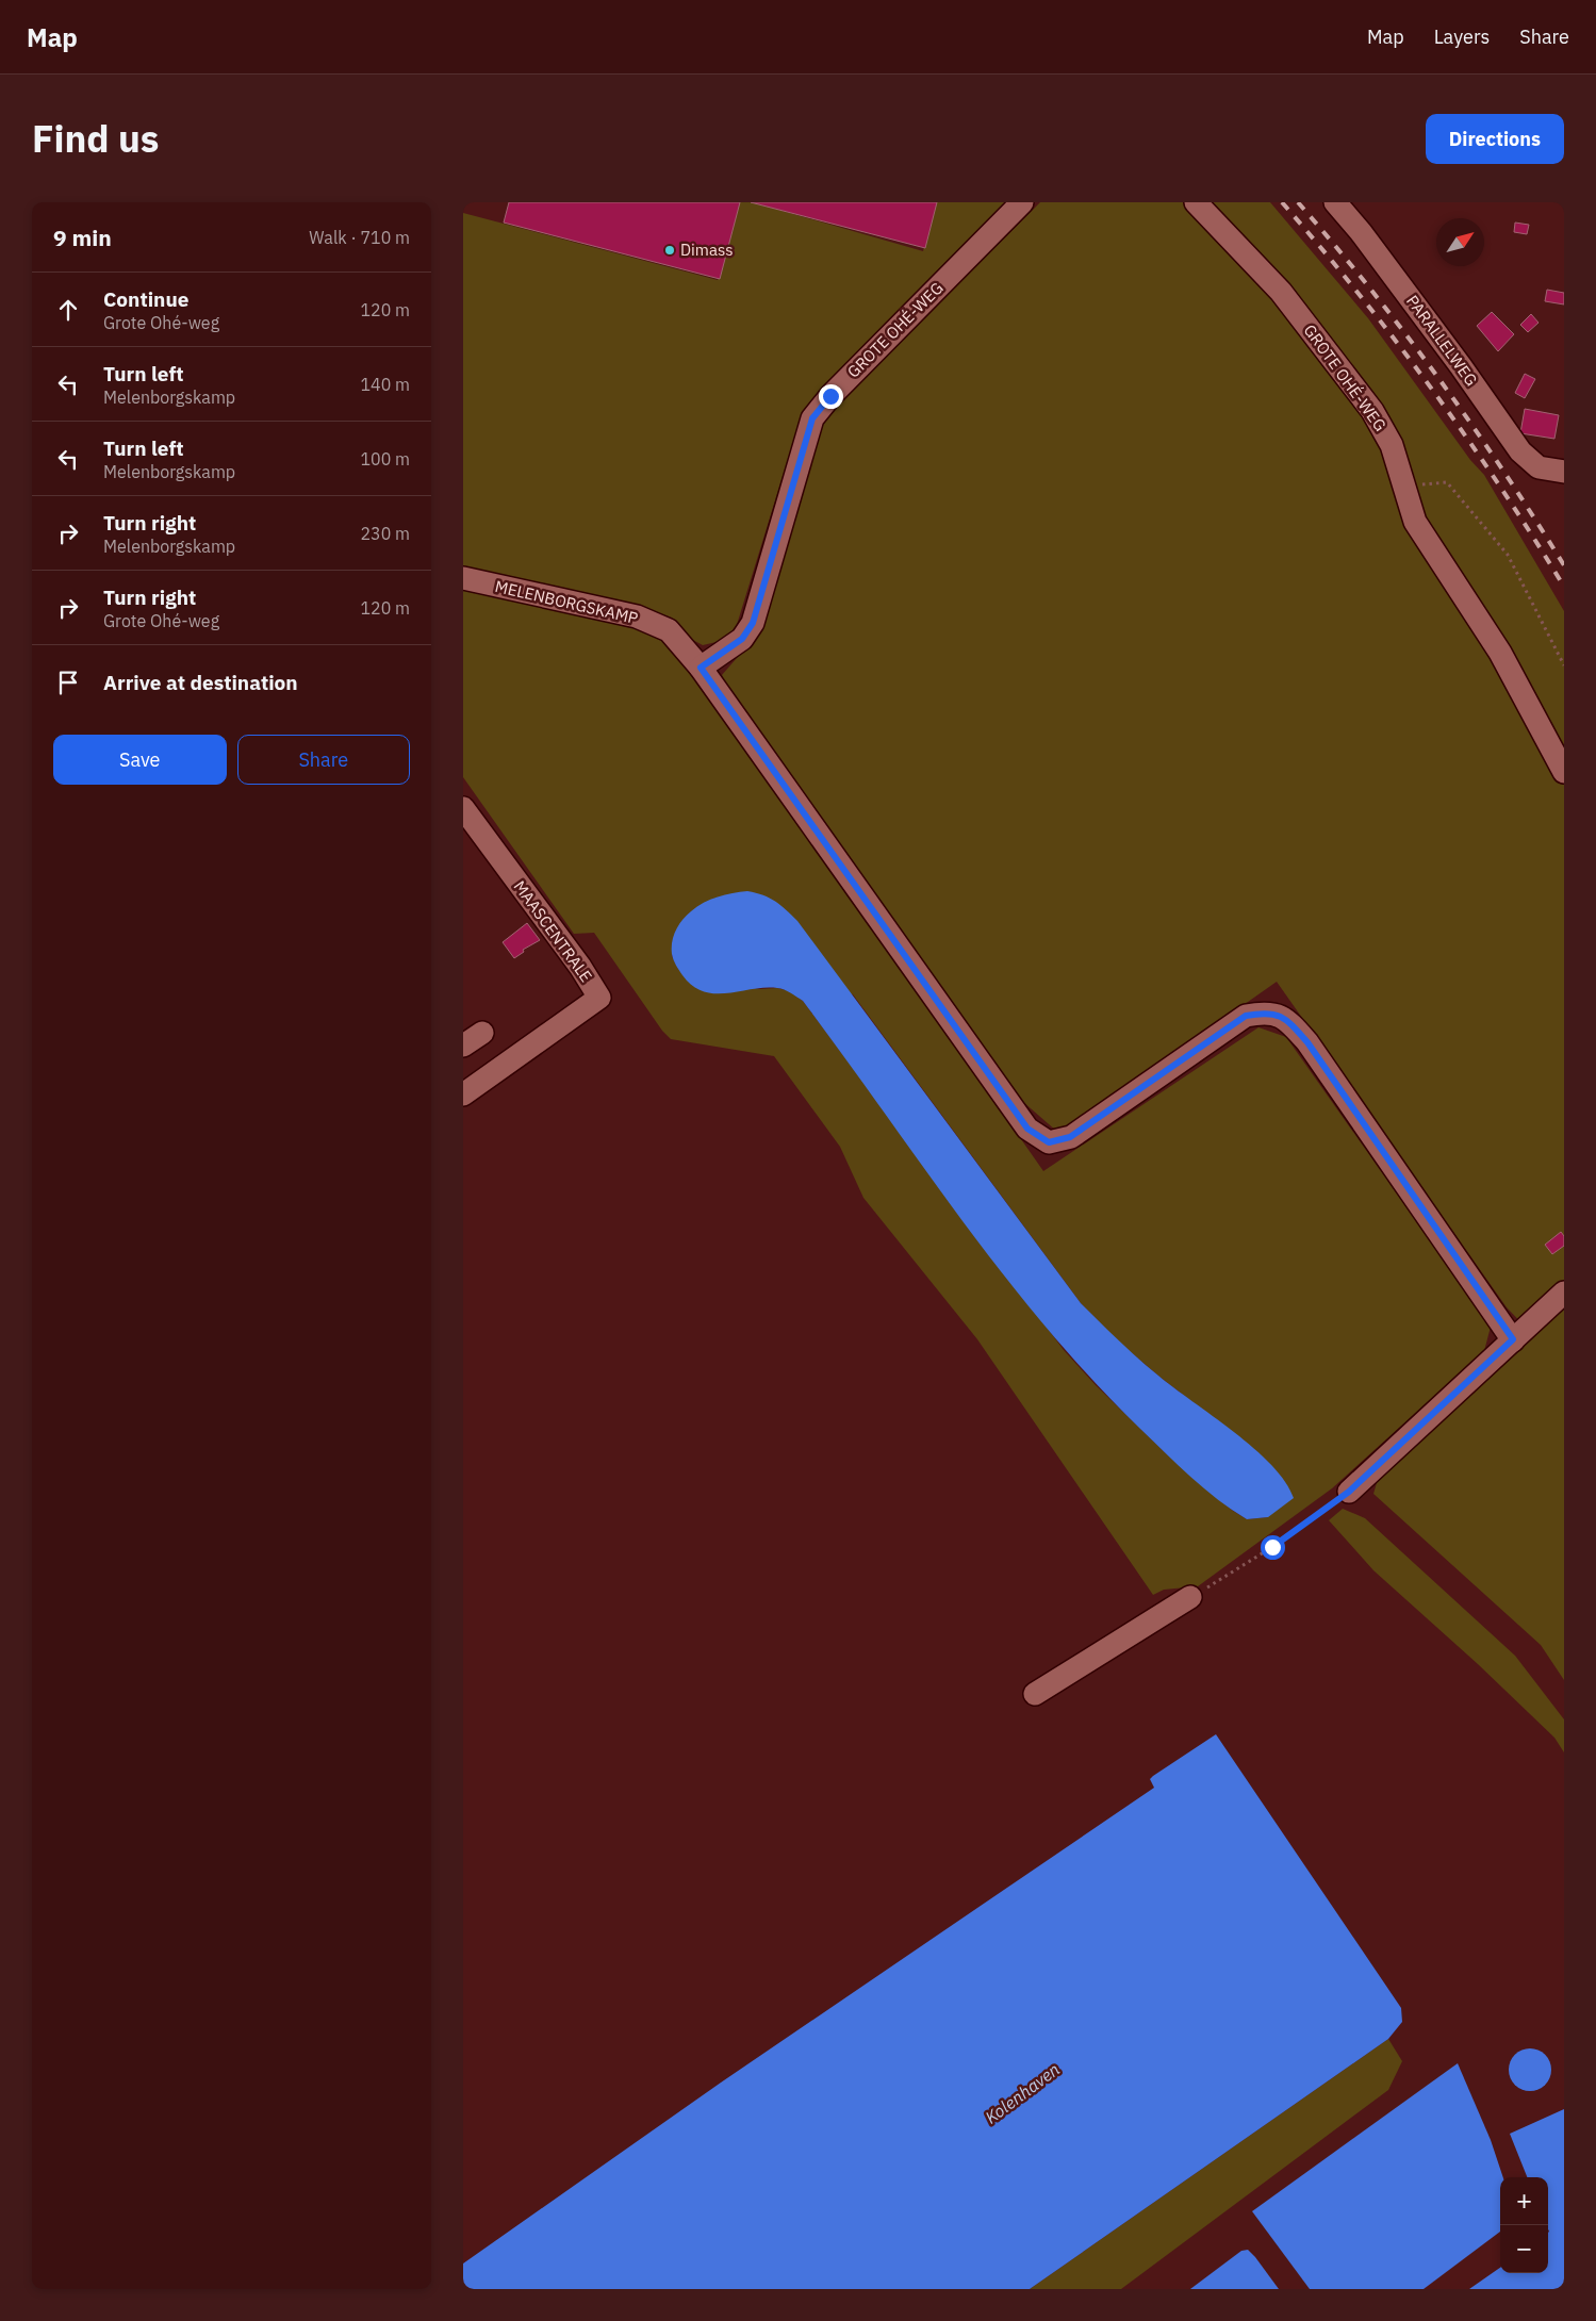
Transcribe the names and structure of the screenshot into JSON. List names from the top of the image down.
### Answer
{
  "streets": {
    "street": [
      "GROTE OHÉ-WEG",
      "PARALLELWEG",
      "MELENBORGSKAMP",
      "MAASCENTRALE"
    ]
  },
  "crossings": [
    ["GROTE OHÉ-WEG", "MELENBORGSKAMP"]
  ],
  "water": ["Kolenhaven"],
  "places": ["Dimass"],
  "north": "top right",
  "page": {
    "header": "Map",
    "nav": ["Map", "Layers", "Share"],
    "title": "Find us",
    "buttons": [
      "Directions",
      ["Save", "Share"]
    ],
    "heading": ["9 min", "Walk · 710 m"],
    "list": [
      ["Continue", "Grote Ohé-weg", "120 m"],
      ["Turn left", "Melenborgskamp", "140 m"],
      ["Turn left", "Melenborgskamp", "100 m"],
      ["Turn right", "Melenborgskamp", "230 m"],
      ["Turn right", "Grote Ohé-weg", "120 m"],
      "Arrive at destination"
    ],
    "map_buttons": ["+", "−"]
  }
}
